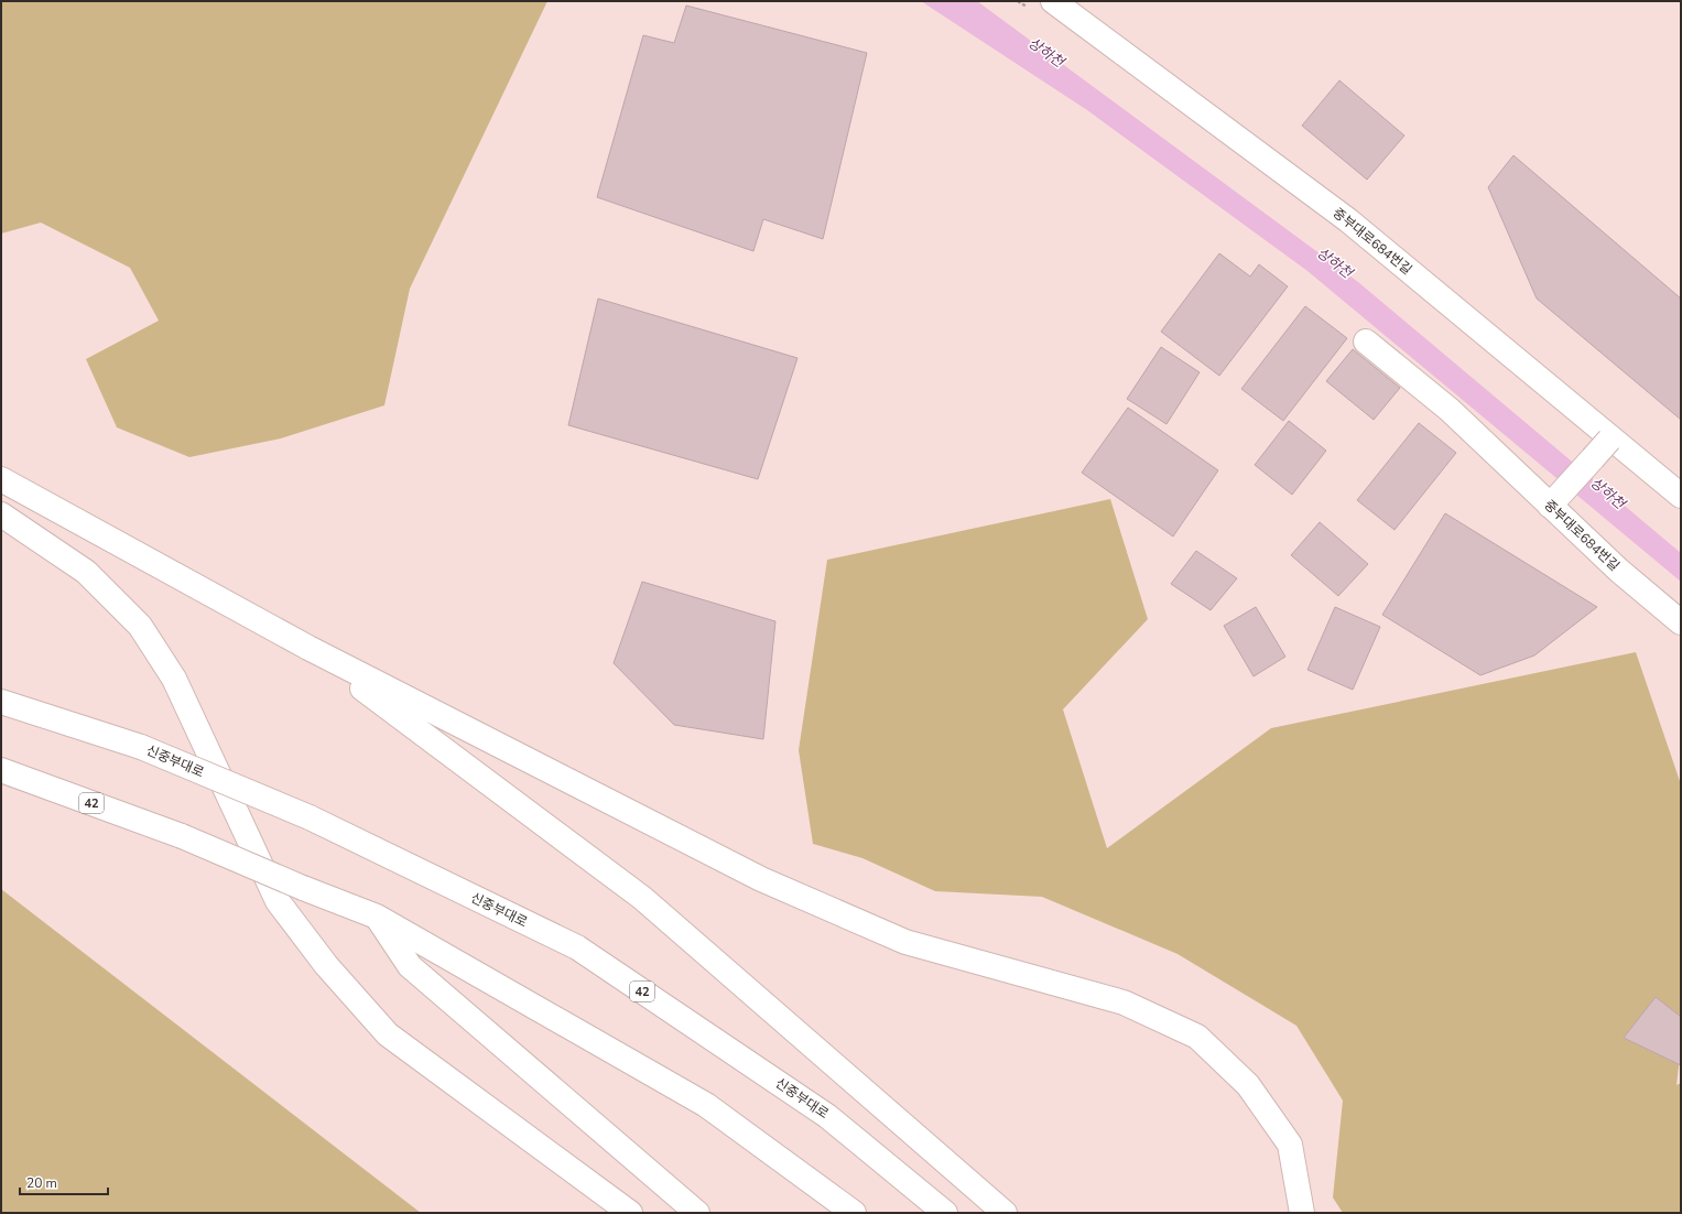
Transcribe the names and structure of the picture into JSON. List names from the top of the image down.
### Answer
{
  "streets": {
    "main road": ["중부대로684번길", "신중부대로", "42"]
  },
  "water": ["상하천"],
  "scale_bar": "20 m"
}
